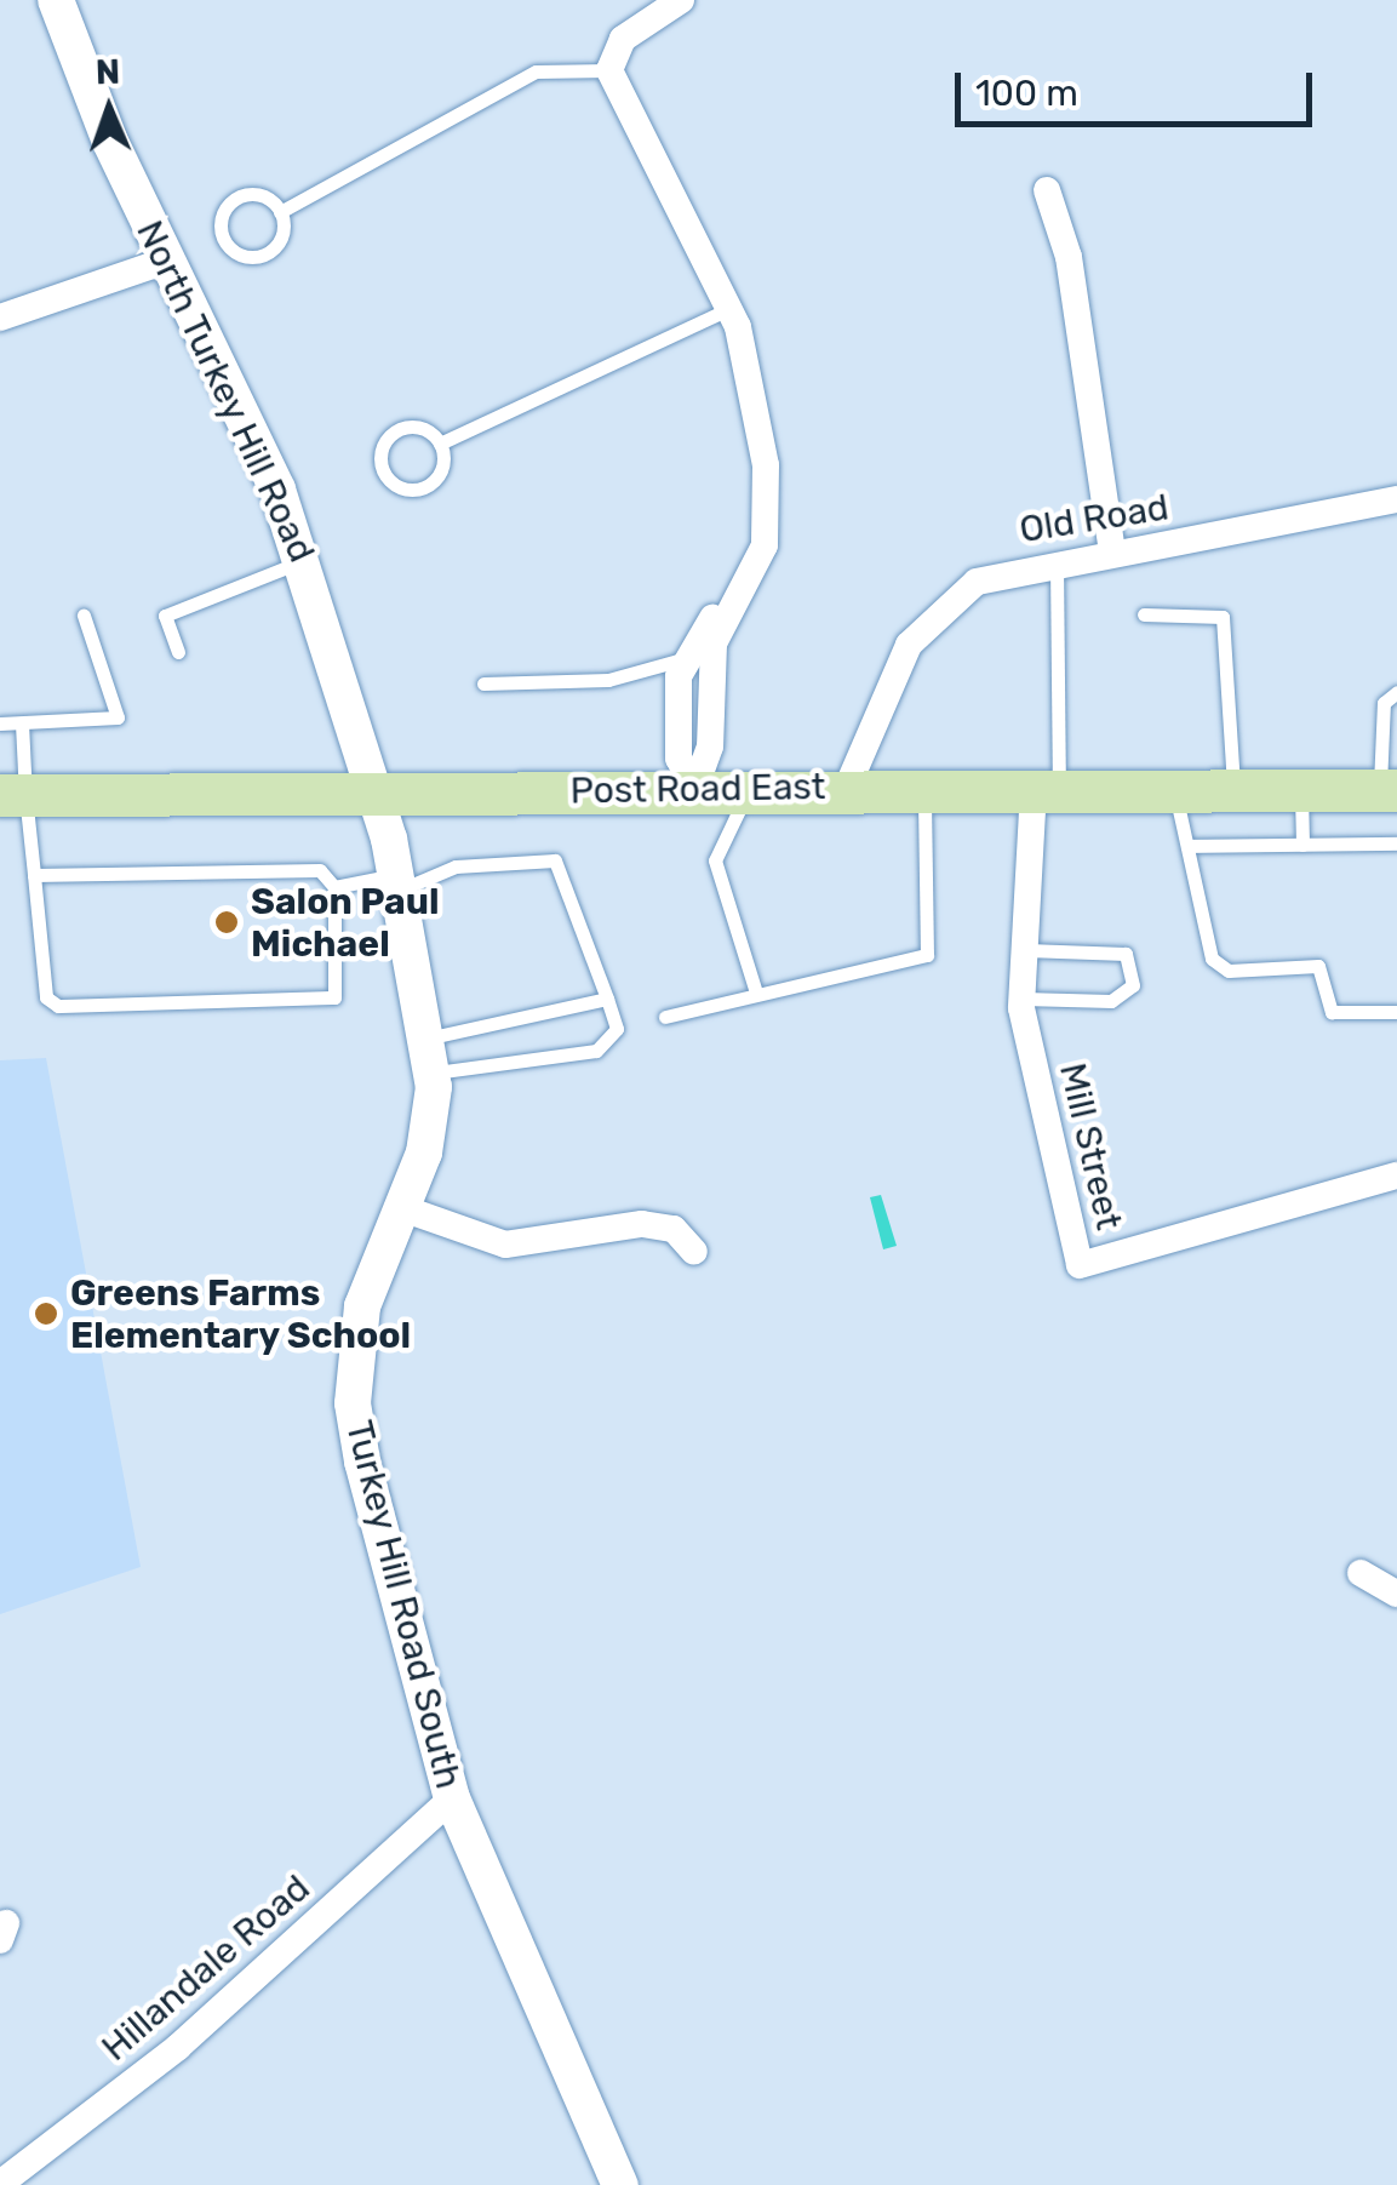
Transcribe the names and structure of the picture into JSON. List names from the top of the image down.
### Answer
{
  "streets": {
    "main road": ["Post Road East"],
    "street": [
      "North Turkey Hill Road",
      "Old Road",
      "Mill Street",
      "Turkey Hill Road South",
      "Hillandale Road"
    ]
  },
  "crossings": [
    ["North Turkey Hill Road", "Post Road East"],
    ["North Turkey Hill Road", "Turkey Hill Road South"],
    ["Old Road", "Post Road East"],
    ["Post Road East", "Mill Street"],
    ["Post Road East", "Turkey Hill Road South"],
    ["Turkey Hill Road South", "Hillandale Road"]
  ],
  "places": ["Salon Paul Michael", "Greens Farms Elementary School"],
  "scale_bar": "100 m",
  "north": "top"
}
